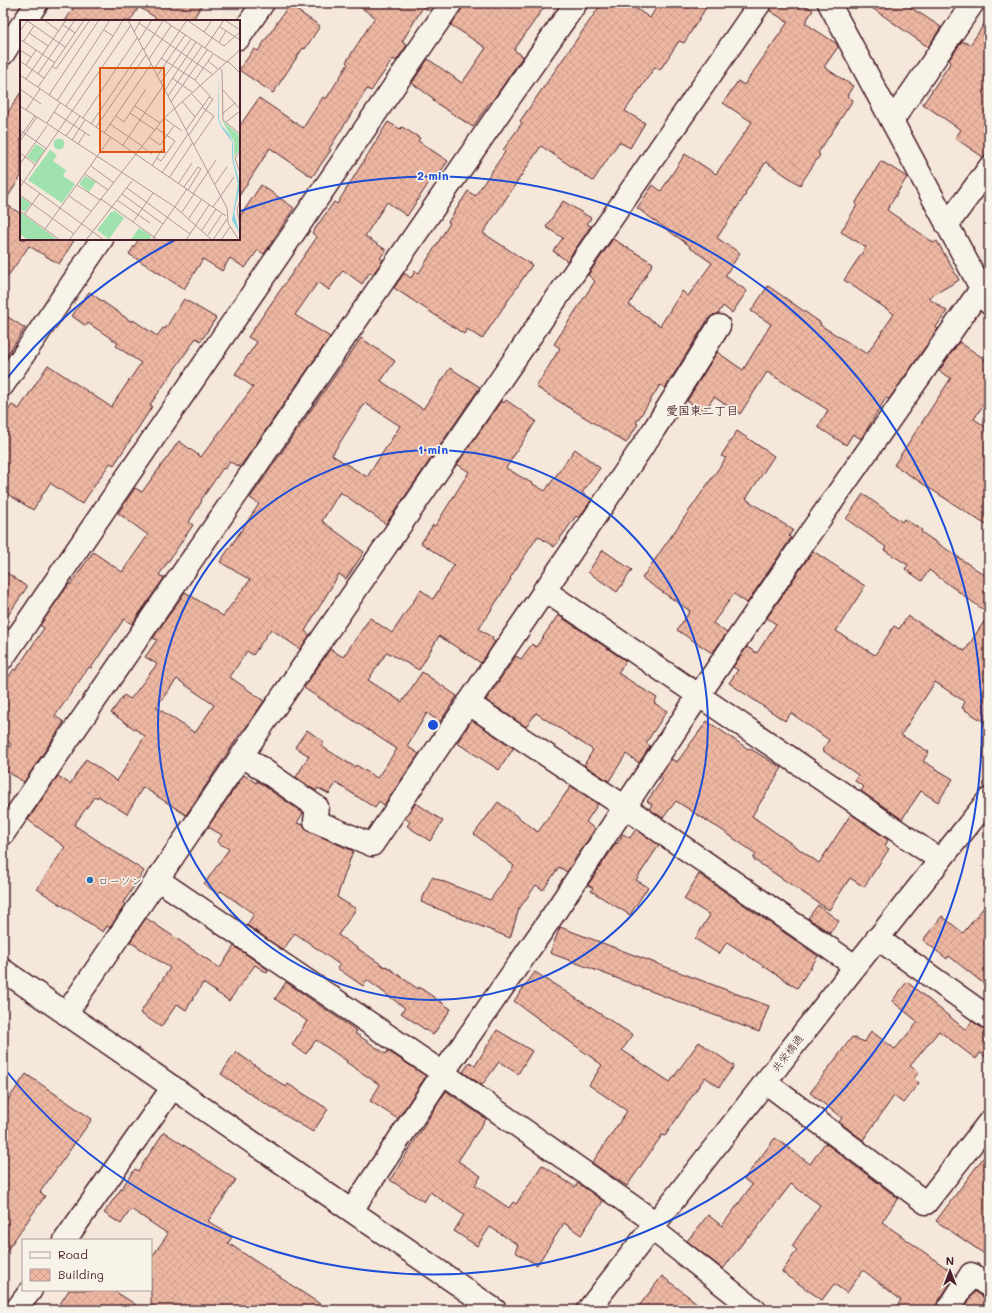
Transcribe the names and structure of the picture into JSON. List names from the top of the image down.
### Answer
{
  "streets": {
    "street": ["共栄橋通"]
  },
  "districts": ["愛国東二丁目"],
  "places": ["ローソン"],
  "legend": ["Road", "Building"],
  "north": "top",
  "rings": ["2 min", "1 min"]
}
